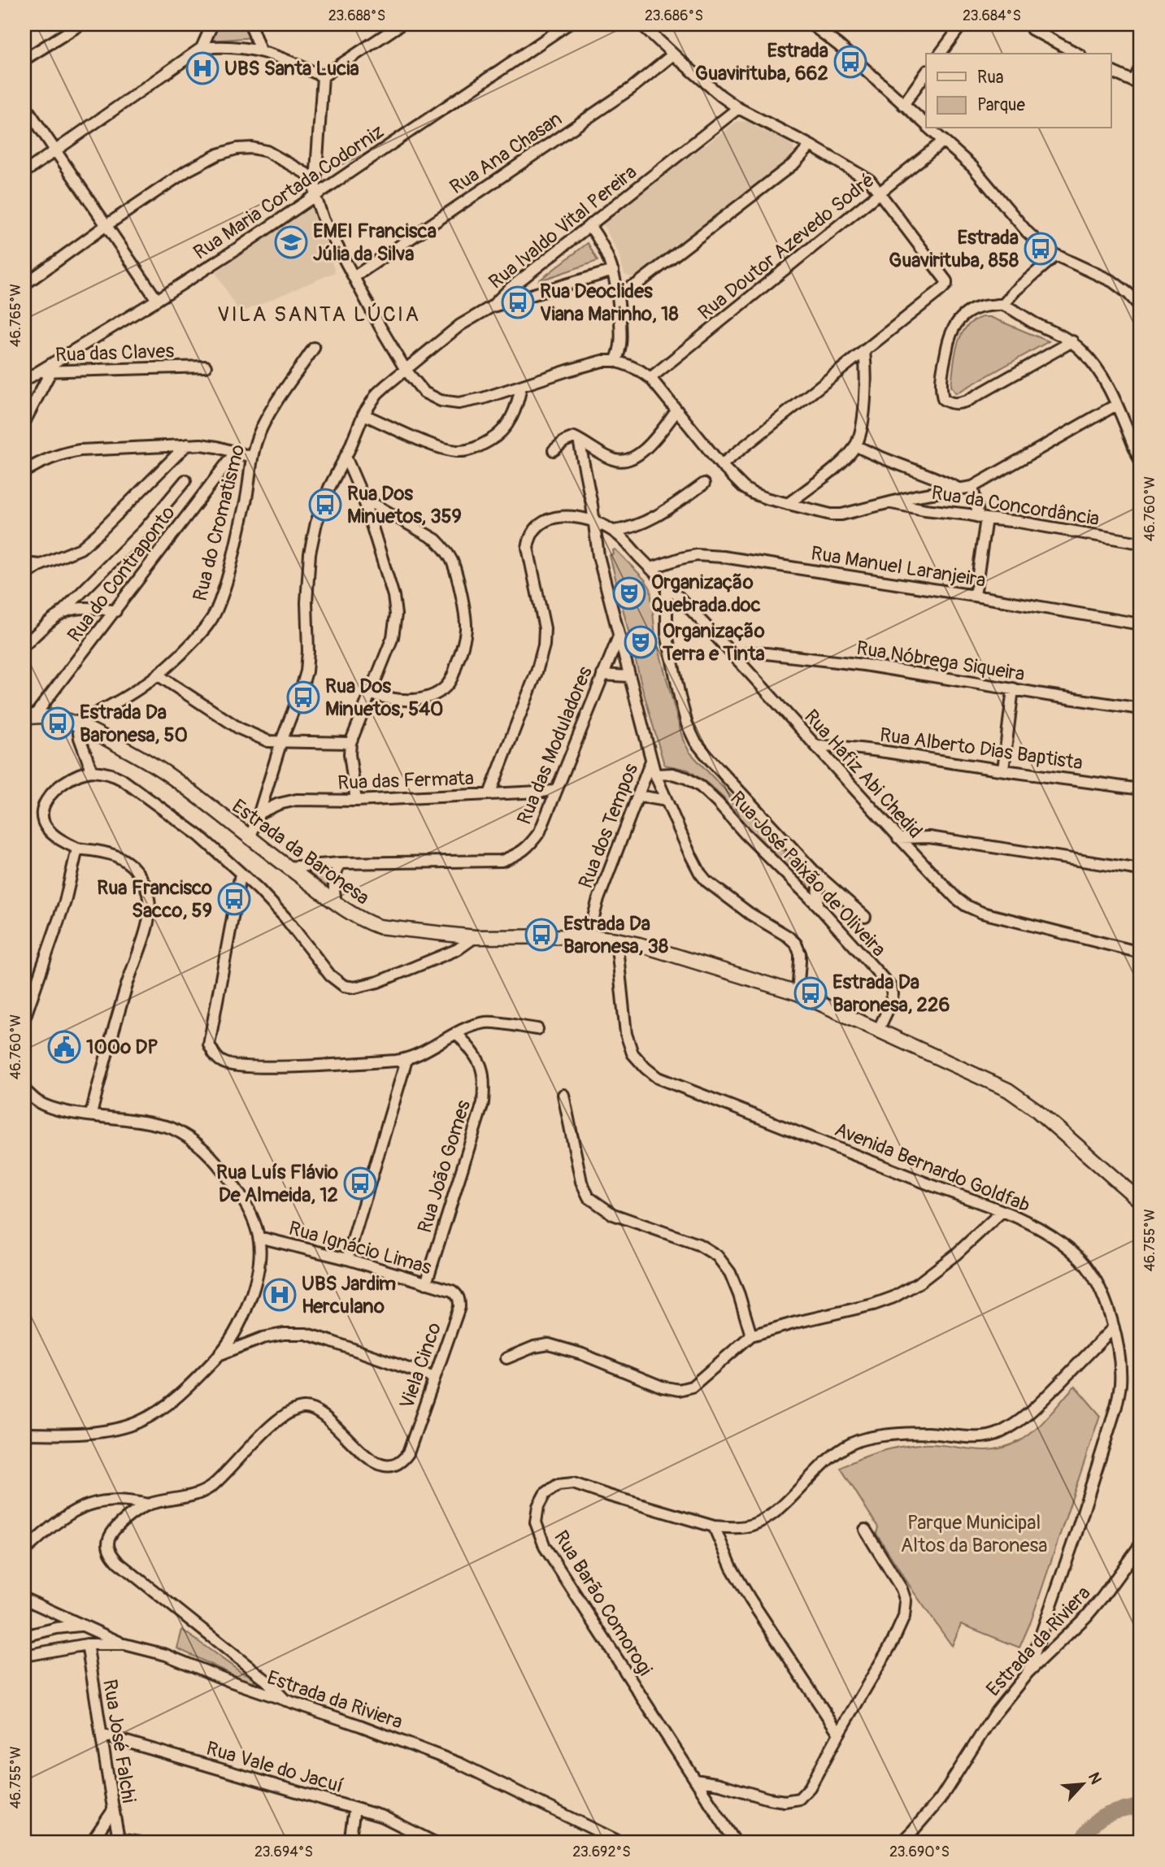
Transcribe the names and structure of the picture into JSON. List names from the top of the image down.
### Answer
{
  "streets": {
    "main road": ["Estrada da Baronesa"],
    "street": [
      "Rua Ana Chasan",
      "Rua Maria Cortada Codorniz",
      "Rua Ivaldo Vital Pereira",
      "Rua Doutor Azevedo Sodré",
      "Rua das Claves",
      "Rua da Concordância",
      "Rua do Cromatismo",
      "Rua Manuel Laranjeira",
      "Rua do Contraponto",
      "Rua Nóbrega Siqueira",
      "Rua das Moduladores",
      "Rua Alberto Dias Baptista",
      "Rua Hafiz Abi Chedid",
      "Rua das Fermata",
      "Rua dos Tempos",
      "Rua José Paixão de Oliveira",
      "Rua João Gomes",
      "Avenida Bernardo Goldfab",
      "Rua Ignácio Limas",
      "Viela Cinco",
      "Rua Barão Comorogi",
      "Estrada da Riviera",
      "Rua José Falchi",
      "Rua Vale do Jacuí"
    ]
  },
  "crossings": [
    ["Rua Maria Cortada Codorniz", "Rua das Claves"],
    ["Rua Ivaldo Vital Pereira", "Rua das Fermata"],
    ["Rua Ivaldo Vital Pereira", "Estrada da Baronesa"],
    ["Rua do Cromatismo", "Estrada da Baronesa"],
    ["Rua Manuel Laranjeira", "Rua Hafiz Abi Chedid"],
    ["Rua do Contraponto", "Estrada da Baronesa"],
    ["Rua Nóbrega Siqueira", "Rua Hafiz Abi Chedid"],
    ["Rua das Moduladores", "Rua das Fermata"],
    ["Rua das Moduladores", "Estrada da Baronesa"],
    ["Rua Alberto Dias Baptista", "Rua Hafiz Abi Chedid"],
    ["Rua dos Tempos", "Estrada da Baronesa"],
    ["Estrada da Baronesa", "Rua José Paixão de Oliveira"],
    ["Estrada da Baronesa", "Avenida Bernardo Goldfab"],
    ["Rua João Gomes", "Rua Ignácio Limas"],
    ["Avenida Bernardo Goldfab", "Rua Barão Comorogi"],
    ["Avenida Bernardo Goldfab", "Estrada da Riviera"],
    ["Rua Ignácio Limas", "Viela Cinco"],
    ["Estrada da Riviera", "Rua José Falchi"],
    ["Rua José Falchi", "Rua Vale do Jacuí"]
  ],
  "districts": ["VILA SANTA LÚCIA"],
  "parks": ["Parque Municipal Altos da Baronesa"],
  "places": {
    "bus stop": [
      "Estrada Guavirituba, 662",
      "Estrada Guavirituba, 858",
      "Rua Deoclides Viana Marinho, 18",
      "Rua Dos Minuetos, 359",
      "Rua Dos Minuetos, 540",
      "Estrada Da Baronesa, 50",
      "Rua Francisco Sacco, 59",
      "Estrada Da Baronesa, 38",
      "Estrada Da Baronesa, 226",
      "Rua Luís Flávio De Almeida, 12"
    ],
    "hospital": ["UBS Santa Lucia", "UBS Jardim Herculano"],
    "school or university": ["EMEI Francisca Júlia da Silva"],
    "theatre": ["Organização Quebrada.doc", "Organização Terra e Tinta"],
    "public building": ["100º DP"]
  },
  "legend": ["Rua", "Parque"],
  "north": "top right",
  "coordinates": [
    "23.688°S",
    "23.686°S",
    "23.684°S",
    "46.765°W",
    "46.760°W",
    "46.755°W",
    "23.694°S",
    "23.692°S",
    "23.690°S"
  ]
}
